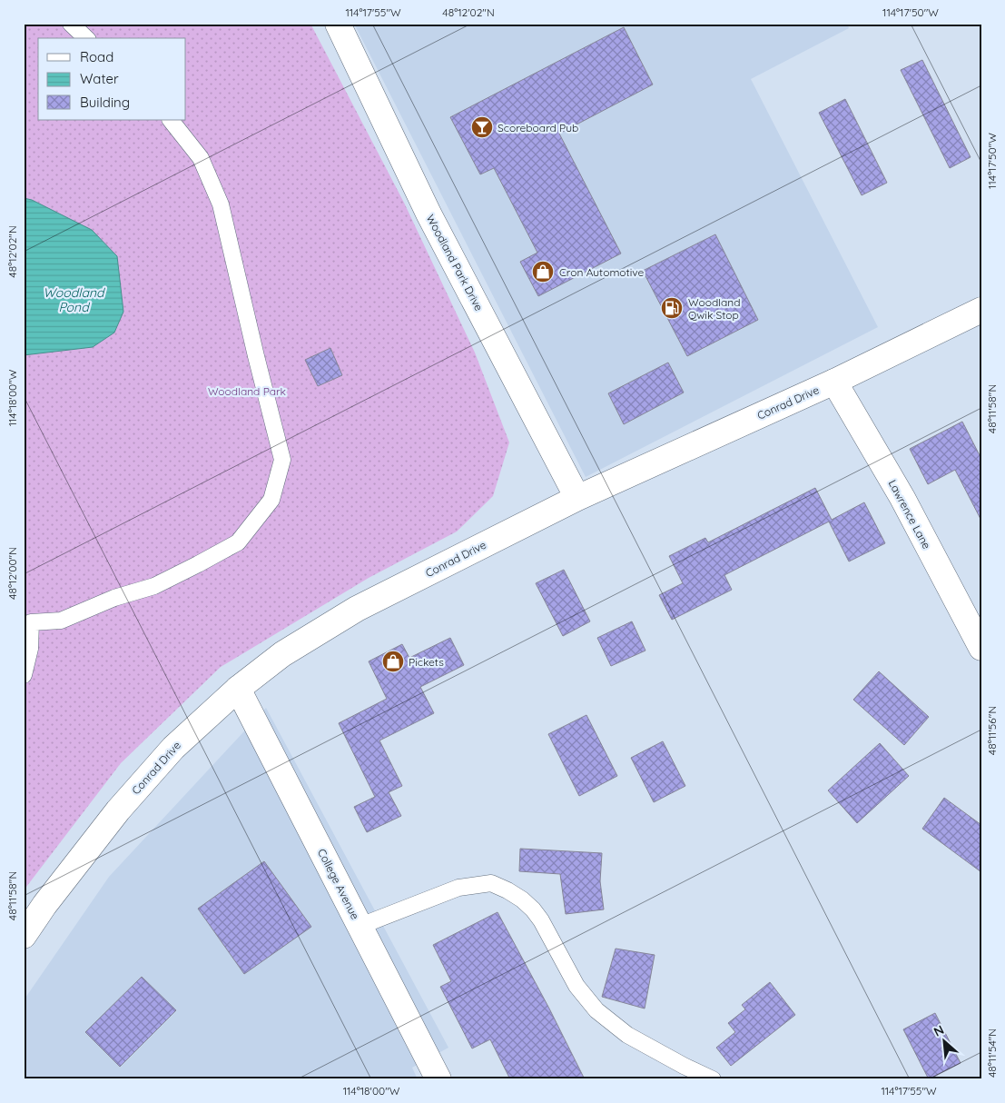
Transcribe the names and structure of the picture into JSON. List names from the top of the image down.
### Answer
{
  "streets": {
    "street": [
      "Woodland Park Drive",
      "Conrad Drive",
      "Lawrence Lane",
      "College Avenue"
    ]
  },
  "crossings": [
    ["Woodland Park Drive", "Conrad Drive"],
    ["Conrad Drive", "Lawrence Lane"],
    ["Conrad Drive", "College Avenue"]
  ],
  "water": ["Woodland Pond"],
  "parks": ["Woodland Park"],
  "places": {
    "bar": ["Scoreboard Pub"],
    "shop": ["Cron Automotive", "Pickets"],
    "fuel station": ["Woodland Qwik Stop"]
  },
  "legend": ["Road", "Water", "Building"],
  "north": "top left",
  "coordinates": [
    "114°17'55\"W",
    "48°12'02\"N",
    "114°17'50\"W",
    "114°18'00\"W",
    "48°11'58\"N",
    "48°12'00\"N",
    "48°11'56\"N",
    "48°11'54\"N"
  ]
}
